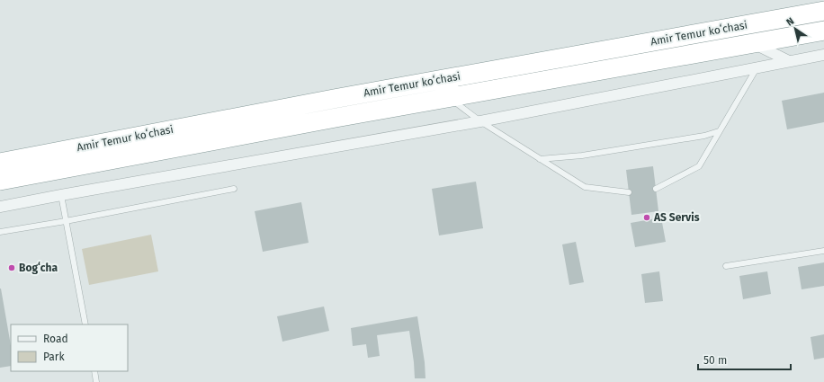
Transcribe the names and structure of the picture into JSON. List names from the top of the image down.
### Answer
{
  "streets": {
    "highway": ["Amir Temur koʻchasi"]
  },
  "places": ["AS Servis", "Bogʻcha"],
  "legend": ["Road", "Park"],
  "scale_bar": "50 m",
  "north": "top left"
}
